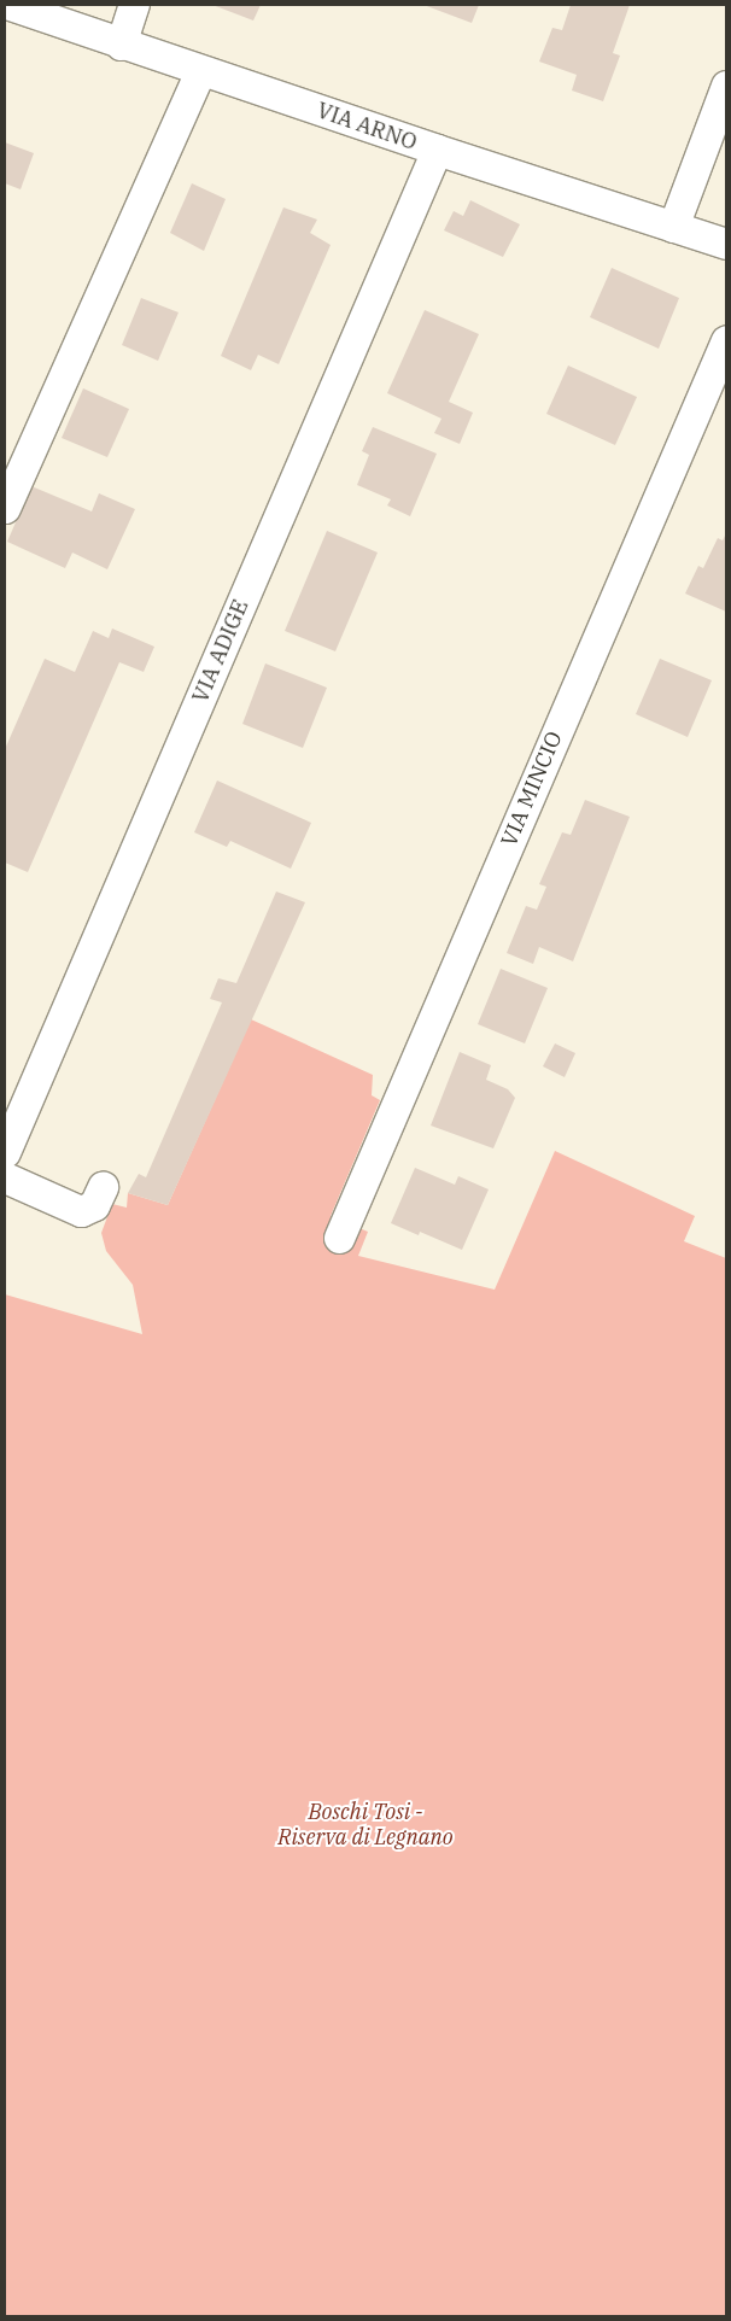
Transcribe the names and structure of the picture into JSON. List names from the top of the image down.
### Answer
{
  "streets": {
    "street": ["VIA ARNO", "VIA ADIGE", "VIA MINCIO"]
  },
  "crossings": [
    ["VIA ARNO", "VIA ADIGE"]
  ],
  "parks": ["Boschi Tosi - Riserva di Legnano"]
}
